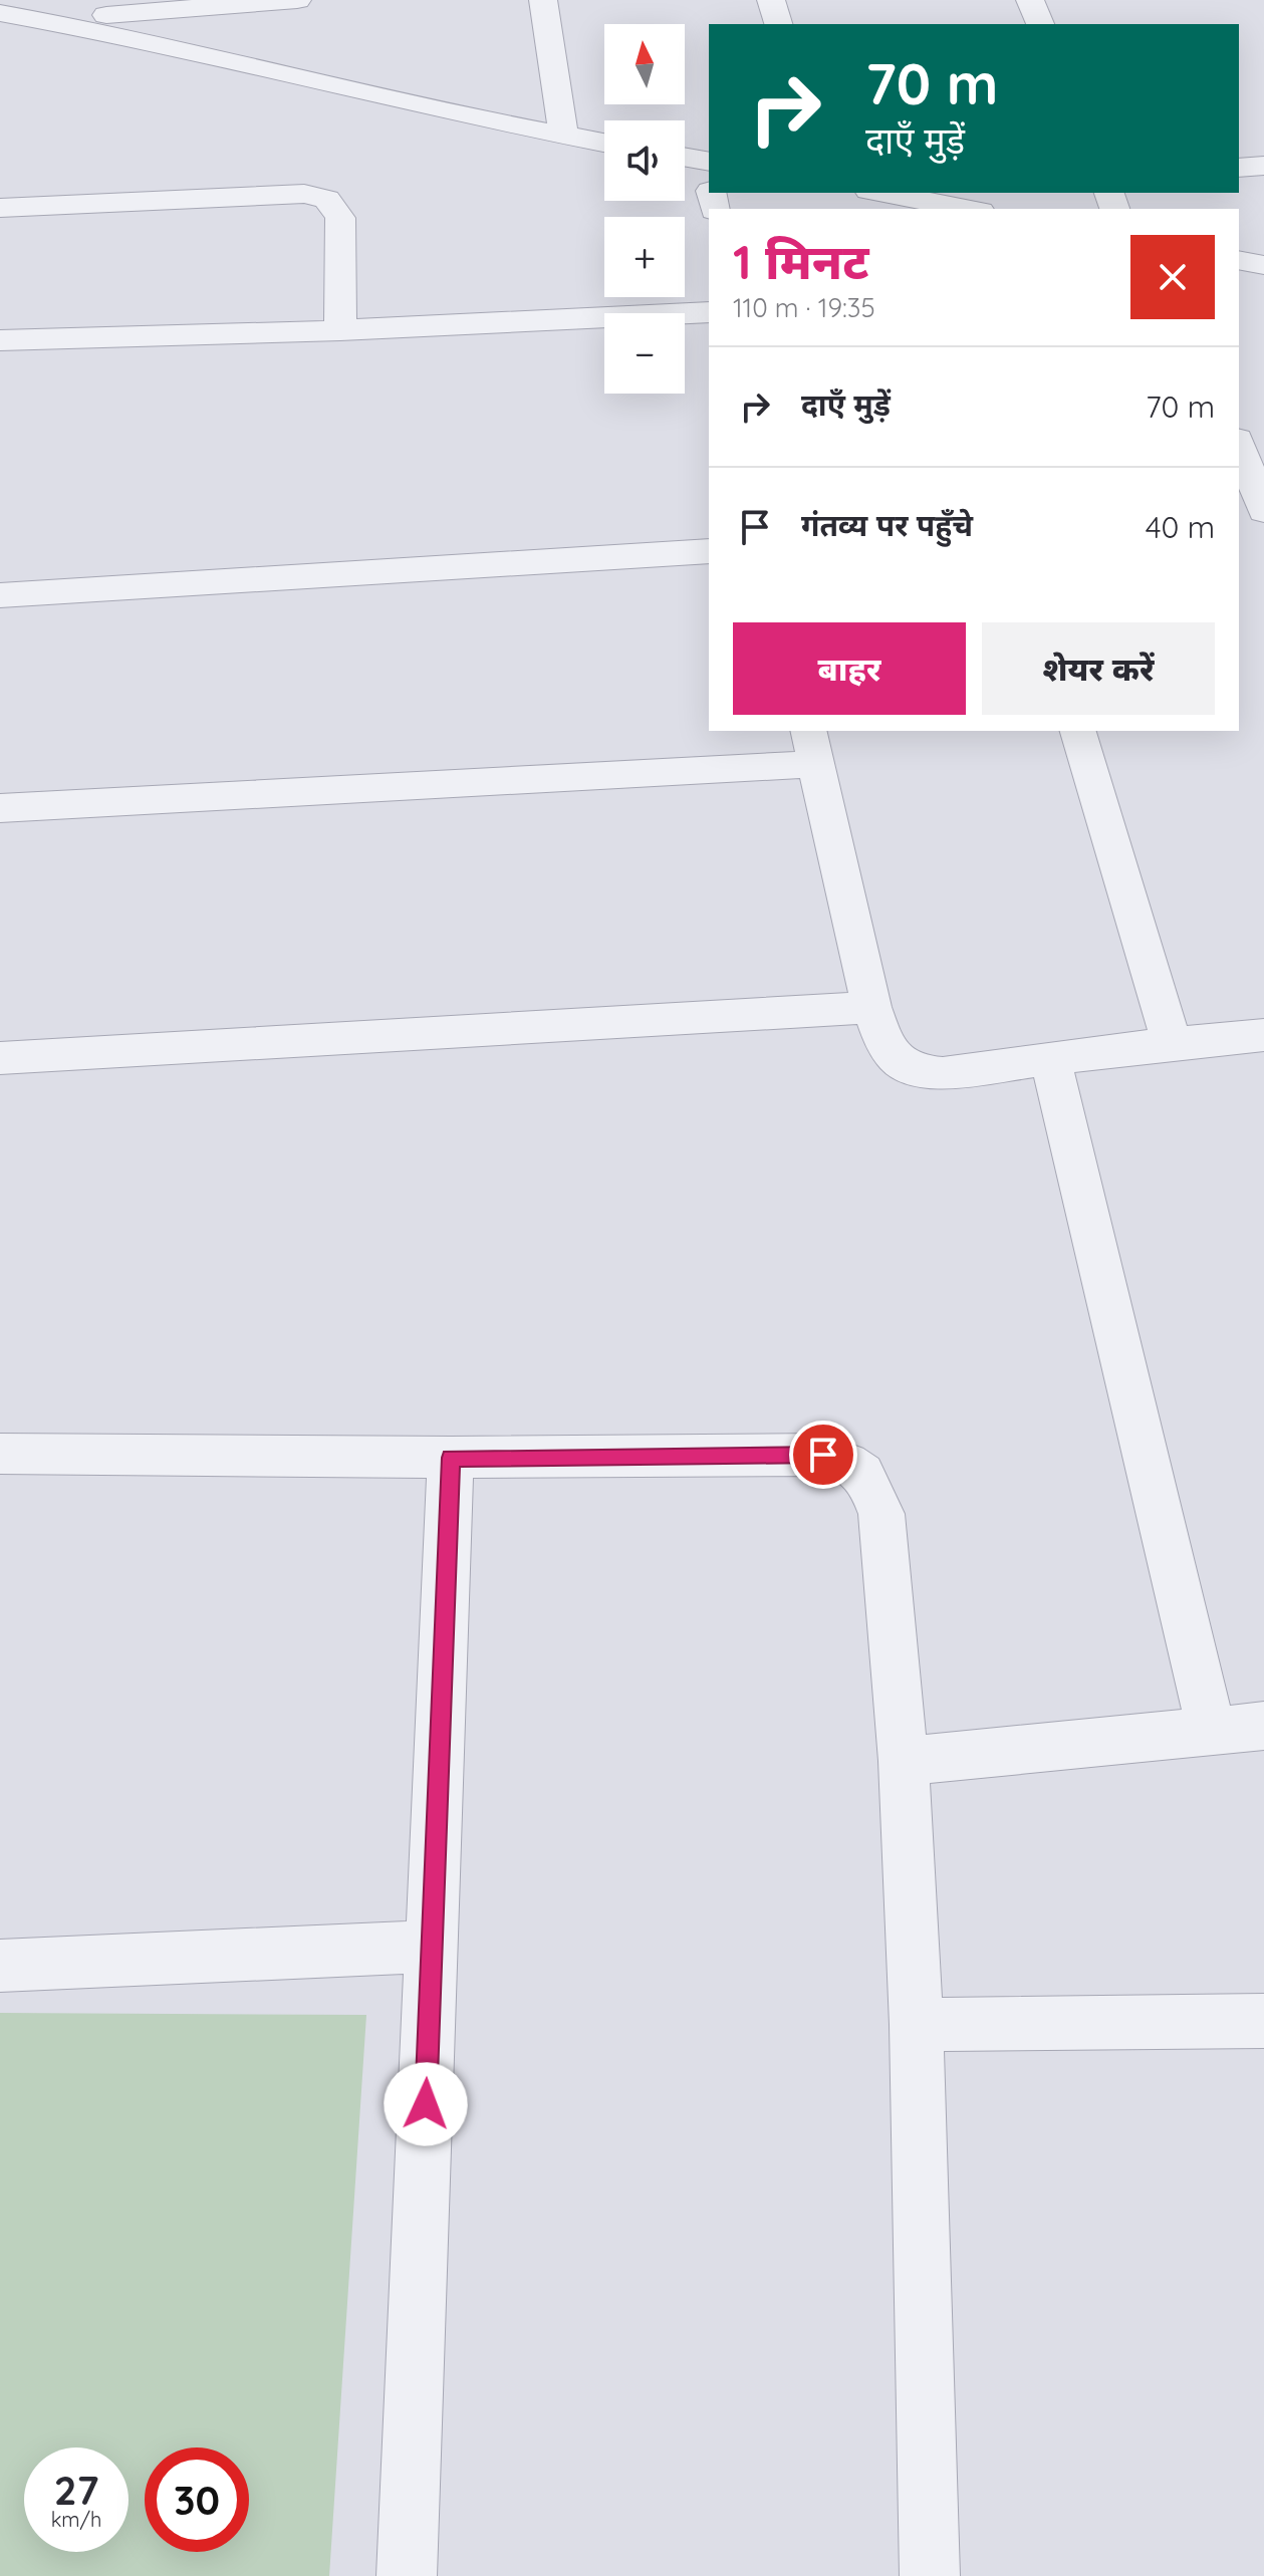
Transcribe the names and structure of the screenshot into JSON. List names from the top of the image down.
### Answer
{
  "north": "top",
  "page": {
    "map_buttons": ["+", "−"],
    "turn": ["70 m", "दाएँ मुड़ें"],
    "heading": ["1 मिनट", "110 m · 19:35"],
    "list": [
      {
        "name": "दाएँ मुड़ें",
        "value": "70 m"
      },
      {
        "name": "गंतव्य पर पहुँचे",
        "value": "40 m"
      }
    ],
    "buttons": ["बाहर", "शेयर करें"],
    "speed": "27 km/h",
    "limit": "30"
  }
}
